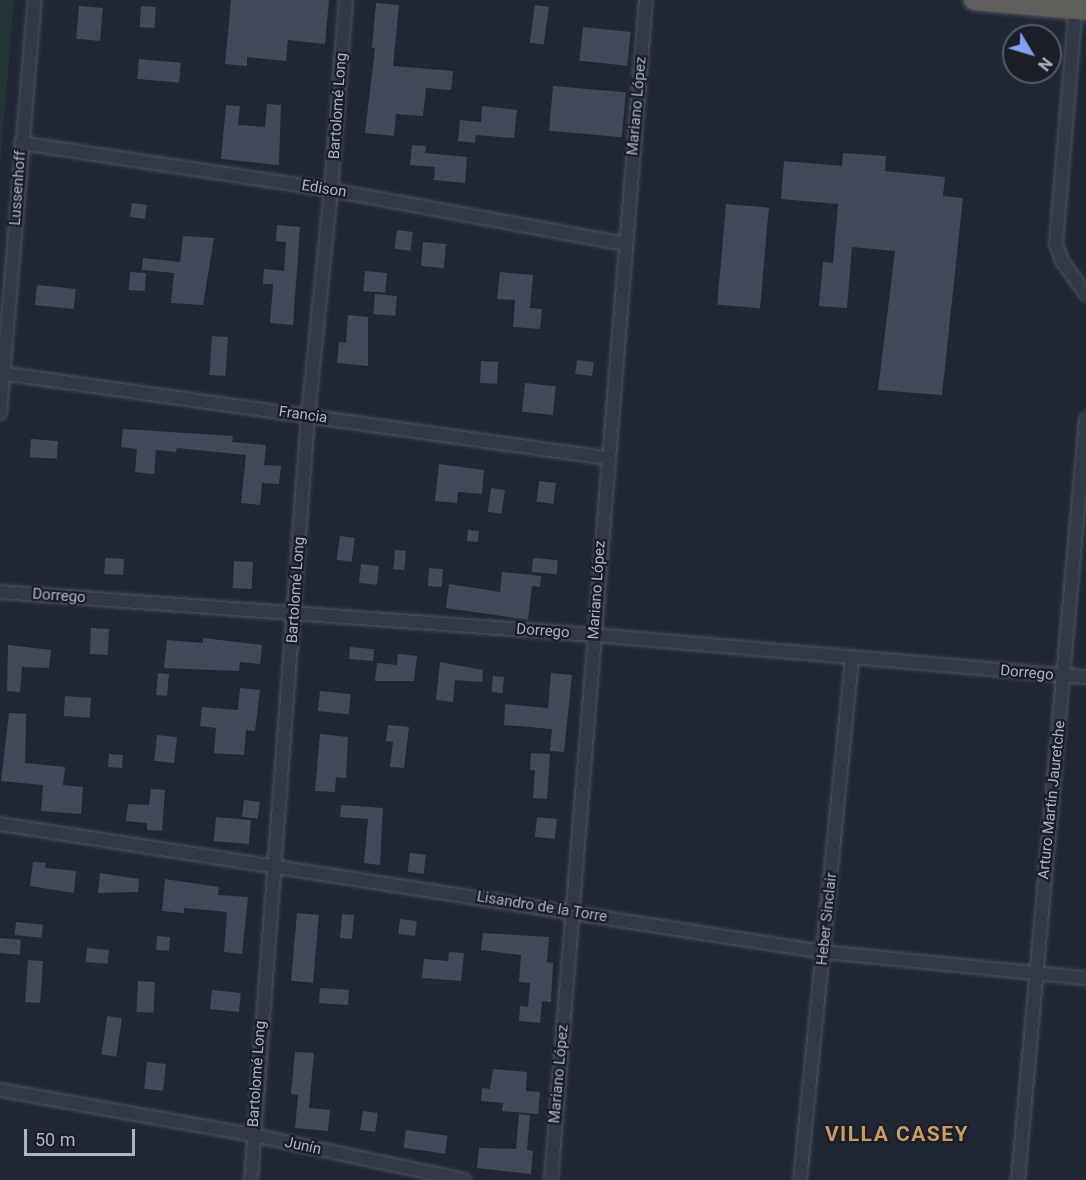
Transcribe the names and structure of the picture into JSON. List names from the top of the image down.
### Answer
{
  "streets": {
    "street": [
      "Bartolomé Long",
      "Mariano López",
      "Lussenhoff",
      "Edison",
      "Francia",
      "Dorrego",
      "Arturo Martín Jauretche",
      "Lisandro de la Torre",
      "Heber Sinclair",
      "Junín"
    ]
  },
  "crossings": [
    ["Bartolomé Long", "Edison"],
    ["Bartolomé Long", "Francia"],
    ["Bartolomé Long", "Dorrego"],
    ["Bartolomé Long", "Lisandro de la Torre"],
    ["Bartolomé Long", "Junín"],
    ["Mariano López", "Edison"],
    ["Mariano López", "Francia"],
    ["Mariano López", "Dorrego"],
    ["Mariano López", "Lisandro de la Torre"],
    ["Lussenhoff", "Edison"],
    ["Lussenhoff", "Francia"],
    ["Dorrego", "Arturo Martín Jauretche"],
    ["Dorrego", "Heber Sinclair"],
    ["Arturo Martín Jauretche", "Lisandro de la Torre"],
    ["Lisandro de la Torre", "Heber Sinclair"]
  ],
  "districts": ["VILLA CASEY"],
  "scale_bar": "50 m",
  "north": "bottom right"
}
